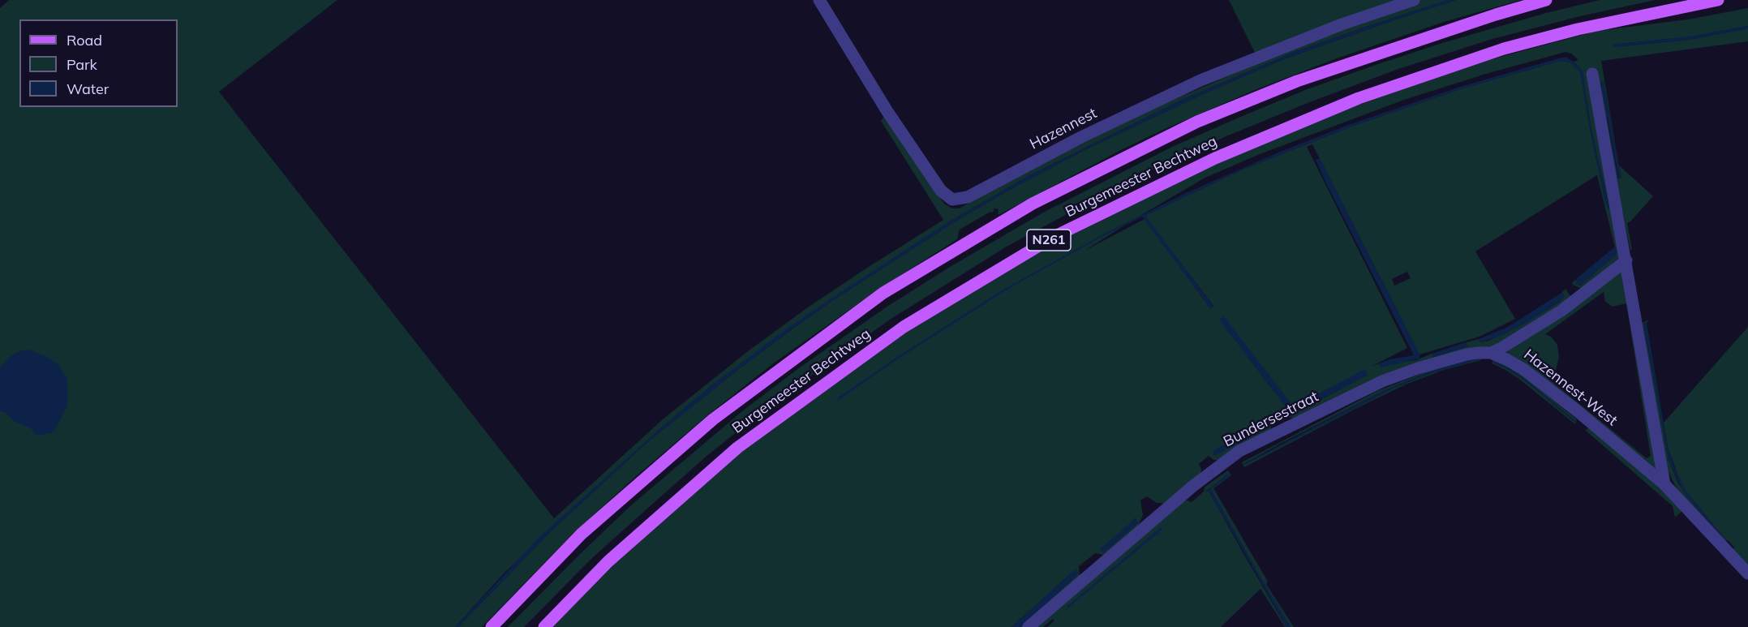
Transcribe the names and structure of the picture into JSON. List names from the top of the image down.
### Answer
{
  "streets": {
    "main road": ["Burgemeester Bechtweg", "N261"],
    "street": ["Hazennest", "Hazennest-West", "Bundersestraat"]
  },
  "crossings": [
    ["Hazennest-West", "Bundersestraat"]
  ],
  "legend": ["Road", "Park", "Water"]
}
